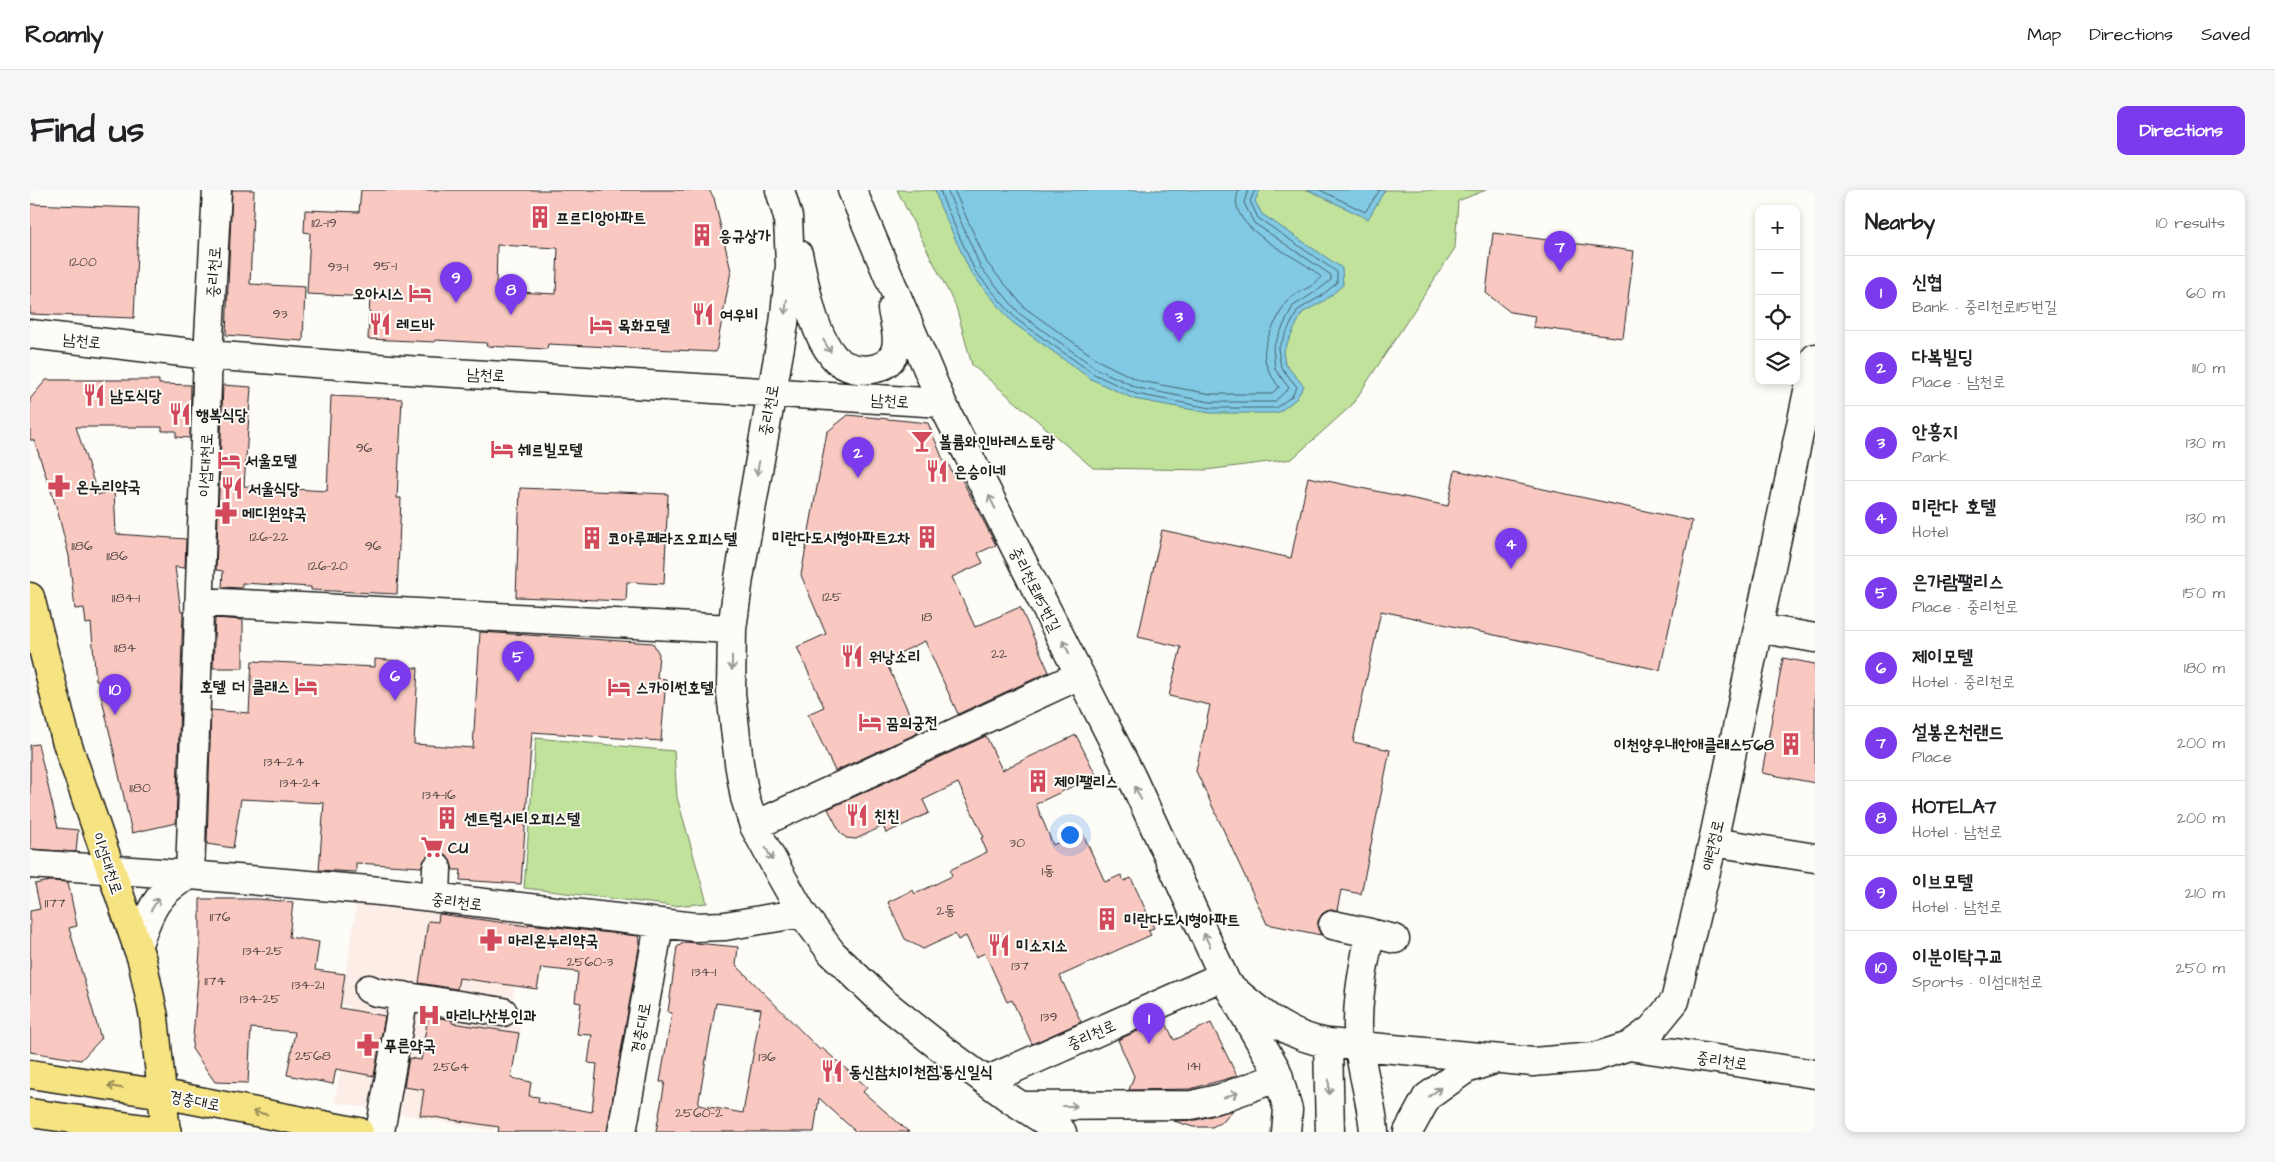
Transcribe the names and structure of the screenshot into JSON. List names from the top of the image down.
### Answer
{
  "streets": {
    "main road": ["이섭대천로", "경충대로"],
    "street": [
      "중리천로",
      "남천로",
      "중리천로115번길",
      "애련정로"
    ]
  },
  "crossings": [
    ["중리천로", "남천로"],
    ["중리천로", "이섭대천로"],
    ["중리천로", "중리천로115번길"],
    ["중리천로", "애련정로"],
    ["중리천로", "경충대로"],
    ["남천로", "이섭대천로"],
    ["남천로", "중리천로115번길"],
    ["이섭대천로", "경충대로"]
  ],
  "one_way": ["중리천로115번길", "경충대로"],
  "places": {
    "building": [
      "프르디앙아파트",
      "응규상가",
      "미란다도시형아파트2차",
      "코아루페라즈오피스텔",
      "이천양우내안애클래스568",
      "제이팰리스",
      "센트럴시티오피스텔",
      "미란다도시형아파트"
    ],
    "hotel": [
      "오아시스",
      "목화모텔",
      "쉐르빌모텔",
      "서울모텔",
      "호텔 더 클래스",
      "스카이썬호텔",
      "꿈의궁전"
    ],
    "restaurant": [
      "여우비",
      "레드바",
      "남도식당",
      "행복식당",
      "은승이네",
      "서울식당",
      "워낭소리",
      "친친",
      "미소지소",
      "동신참치이천점.동신일식"
    ],
    "bar": ["볼륨와인바레스토랑"],
    "pharmacy": [
      "온누리약국",
      "메디원약국",
      "마리온누리약국",
      "푸른약국"
    ],
    "supermarket": ["CU"],
    "hospital": ["마리나산부인과"]
  },
  "house_numbers": [
    "112-19",
    "1200",
    "95-1",
    "93-1",
    "93",
    "96",
    "126-22",
    "1186",
    "96",
    "1186",
    "126-20",
    "125",
    "1184-1",
    "18",
    "1184",
    "22",
    "134-24",
    "134-24",
    "1180",
    "134-16",
    "30",
    "1동",
    "1177",
    "2동",
    "1176",
    "134-25",
    "2560-3",
    "137",
    "134-1",
    "1174",
    "134-21",
    "134-25",
    "139",
    "2568",
    "136",
    "141",
    "2564",
    "2560-2"
  ],
  "page": {
    "header": "Roamly",
    "nav": ["Map", "Directions", "Saved"],
    "title": "Find us",
    "buttons": "Directions",
    "heading": ["Nearby", "10 results"],
    "map_buttons": ["+", "−"],
    "pins": [
      "7",
      "9",
      "8",
      "3",
      "2",
      "4",
      "5",
      "6",
      "10",
      "1"
    ],
    "list": [
      {
        "mark": "1",
        "name": "신협",
        "note": "Bank · 중리천로115번길",
        "value": "60 m"
      },
      {
        "mark": "2",
        "name": "다복빌딩",
        "note": "Place · 남천로",
        "value": "110 m"
      },
      {
        "mark": "3",
        "name": "안흥지",
        "note": "Park",
        "value": "130 m"
      },
      {
        "mark": "4",
        "name": "미란다 호텔",
        "note": "Hotel",
        "value": "130 m"
      },
      {
        "mark": "5",
        "name": "은가람팰리스",
        "note": "Place · 중리천로",
        "value": "150 m"
      },
      {
        "mark": "6",
        "name": "제이모텔",
        "note": "Hotel · 중리천로",
        "value": "180 m"
      },
      {
        "mark": "7",
        "name": "설봉온천랜드",
        "note": "Place",
        "value": "200 m"
      },
      {
        "mark": "8",
        "name": "HOTELA7",
        "note": "Hotel · 남천로",
        "value": "200 m"
      },
      {
        "mark": "9",
        "name": "이브모텔",
        "note": "Hotel · 남천로",
        "value": "210 m"
      },
      {
        "mark": "10",
        "name": "이분이탁구교",
        "note": "Sports · 이섭대천로",
        "value": "250 m"
      }
    ]
  }
}
